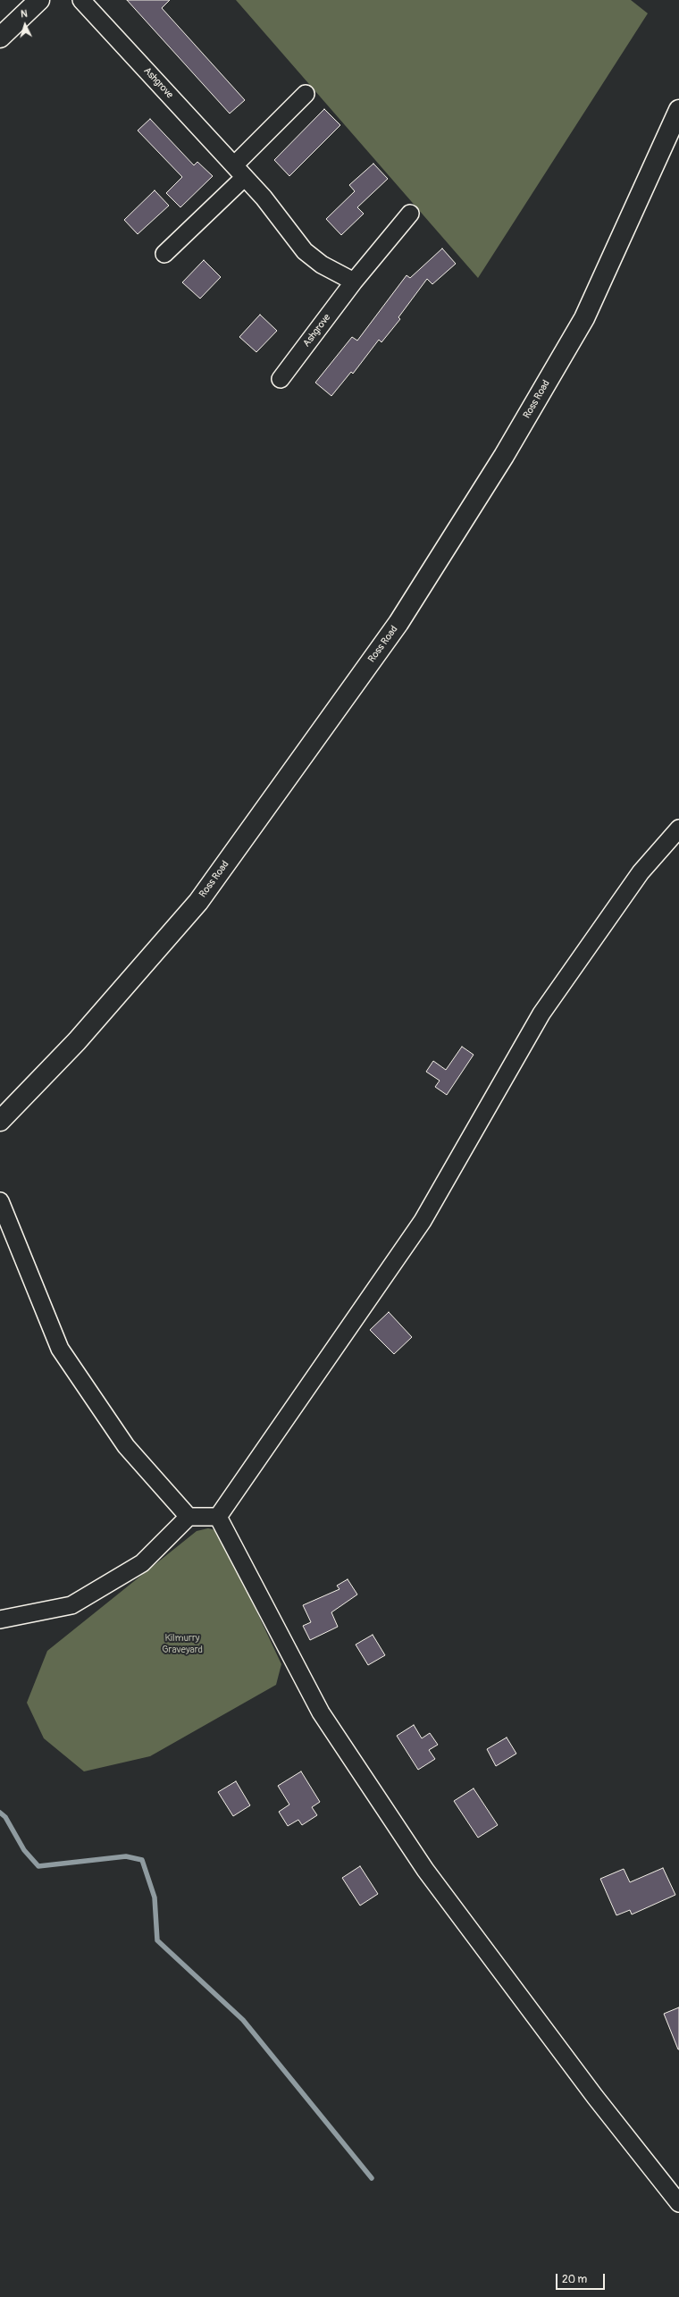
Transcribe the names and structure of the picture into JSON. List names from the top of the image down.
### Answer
{
  "streets": {
    "main road": ["Ross Road"],
    "street": ["Ashgrove"]
  },
  "parks": ["Kilmurry Graveyard"],
  "scale_bar": "20 m",
  "north": "top"
}
